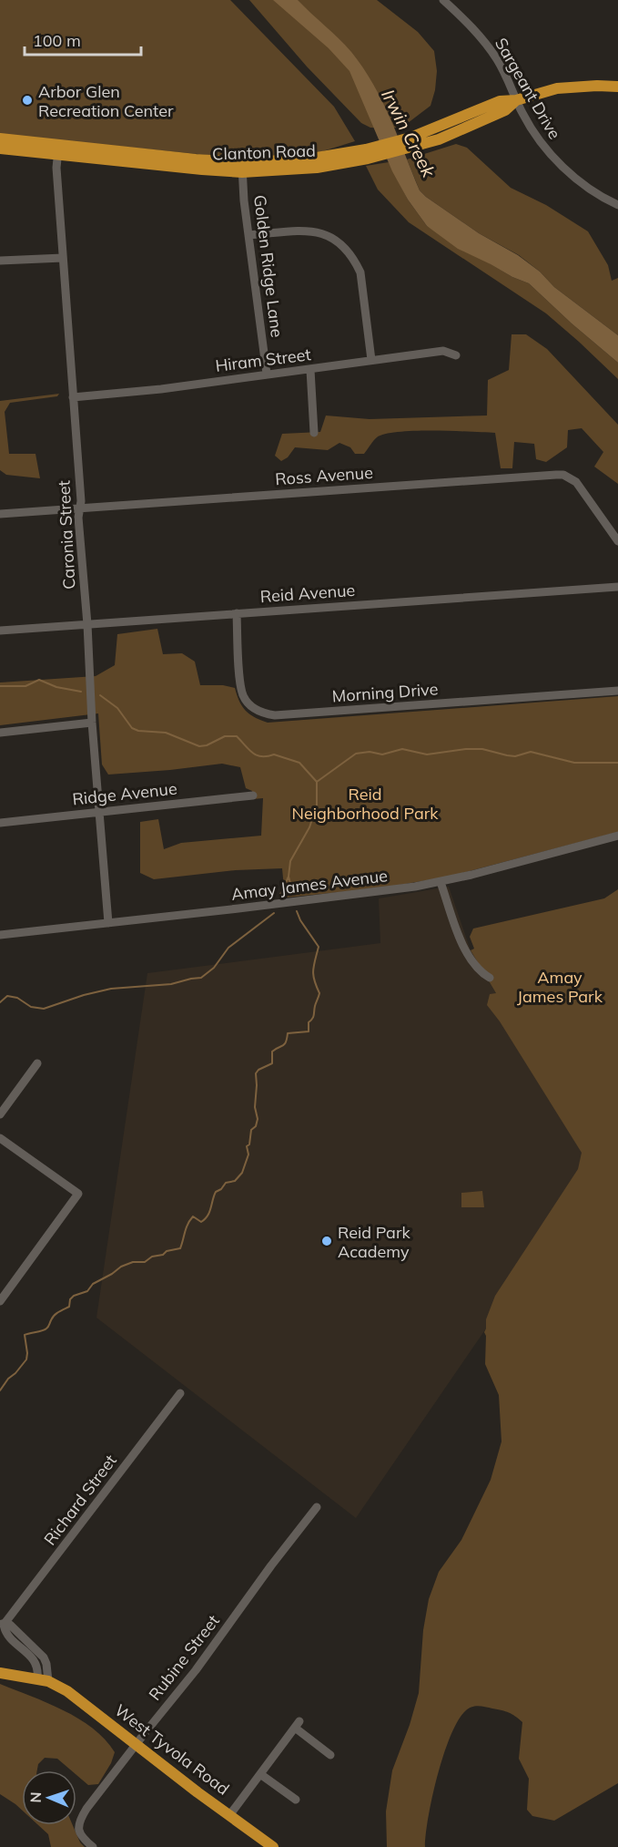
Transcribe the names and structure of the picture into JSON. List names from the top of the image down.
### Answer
{
  "streets": {
    "main road": ["Clanton Road", "West Tyvola Road"],
    "street": [
      "Sargeant Drive",
      "Golden Ridge Lane",
      "Hiram Street",
      "Ross Avenue",
      "Caronia Street",
      "Reid Avenue",
      "Morning Drive",
      "Ridge Avenue",
      "Amay James Avenue",
      "Richard Street",
      "Rubine Street"
    ]
  },
  "crossings": [
    ["Sargeant Drive", "Clanton Road"],
    ["Clanton Road", "Golden Ridge Lane"],
    ["Clanton Road", "Caronia Street"],
    ["Golden Ridge Lane", "Hiram Street"],
    ["Hiram Street", "Caronia Street"],
    ["Ross Avenue", "Caronia Street"],
    ["Caronia Street", "Reid Avenue"],
    ["Caronia Street", "Ridge Avenue"],
    ["Caronia Street", "Amay James Avenue"],
    ["Reid Avenue", "Morning Drive"],
    ["Rubine Street", "West Tyvola Road"]
  ],
  "water": ["Irwin Creek"],
  "parks": ["Reid Neighborhood Park", "Amay James Park"],
  "places": ["Arbor Glen Recreation Center", "Reid Park Academy"],
  "scale_bar": "100 m",
  "north": "left"
}
